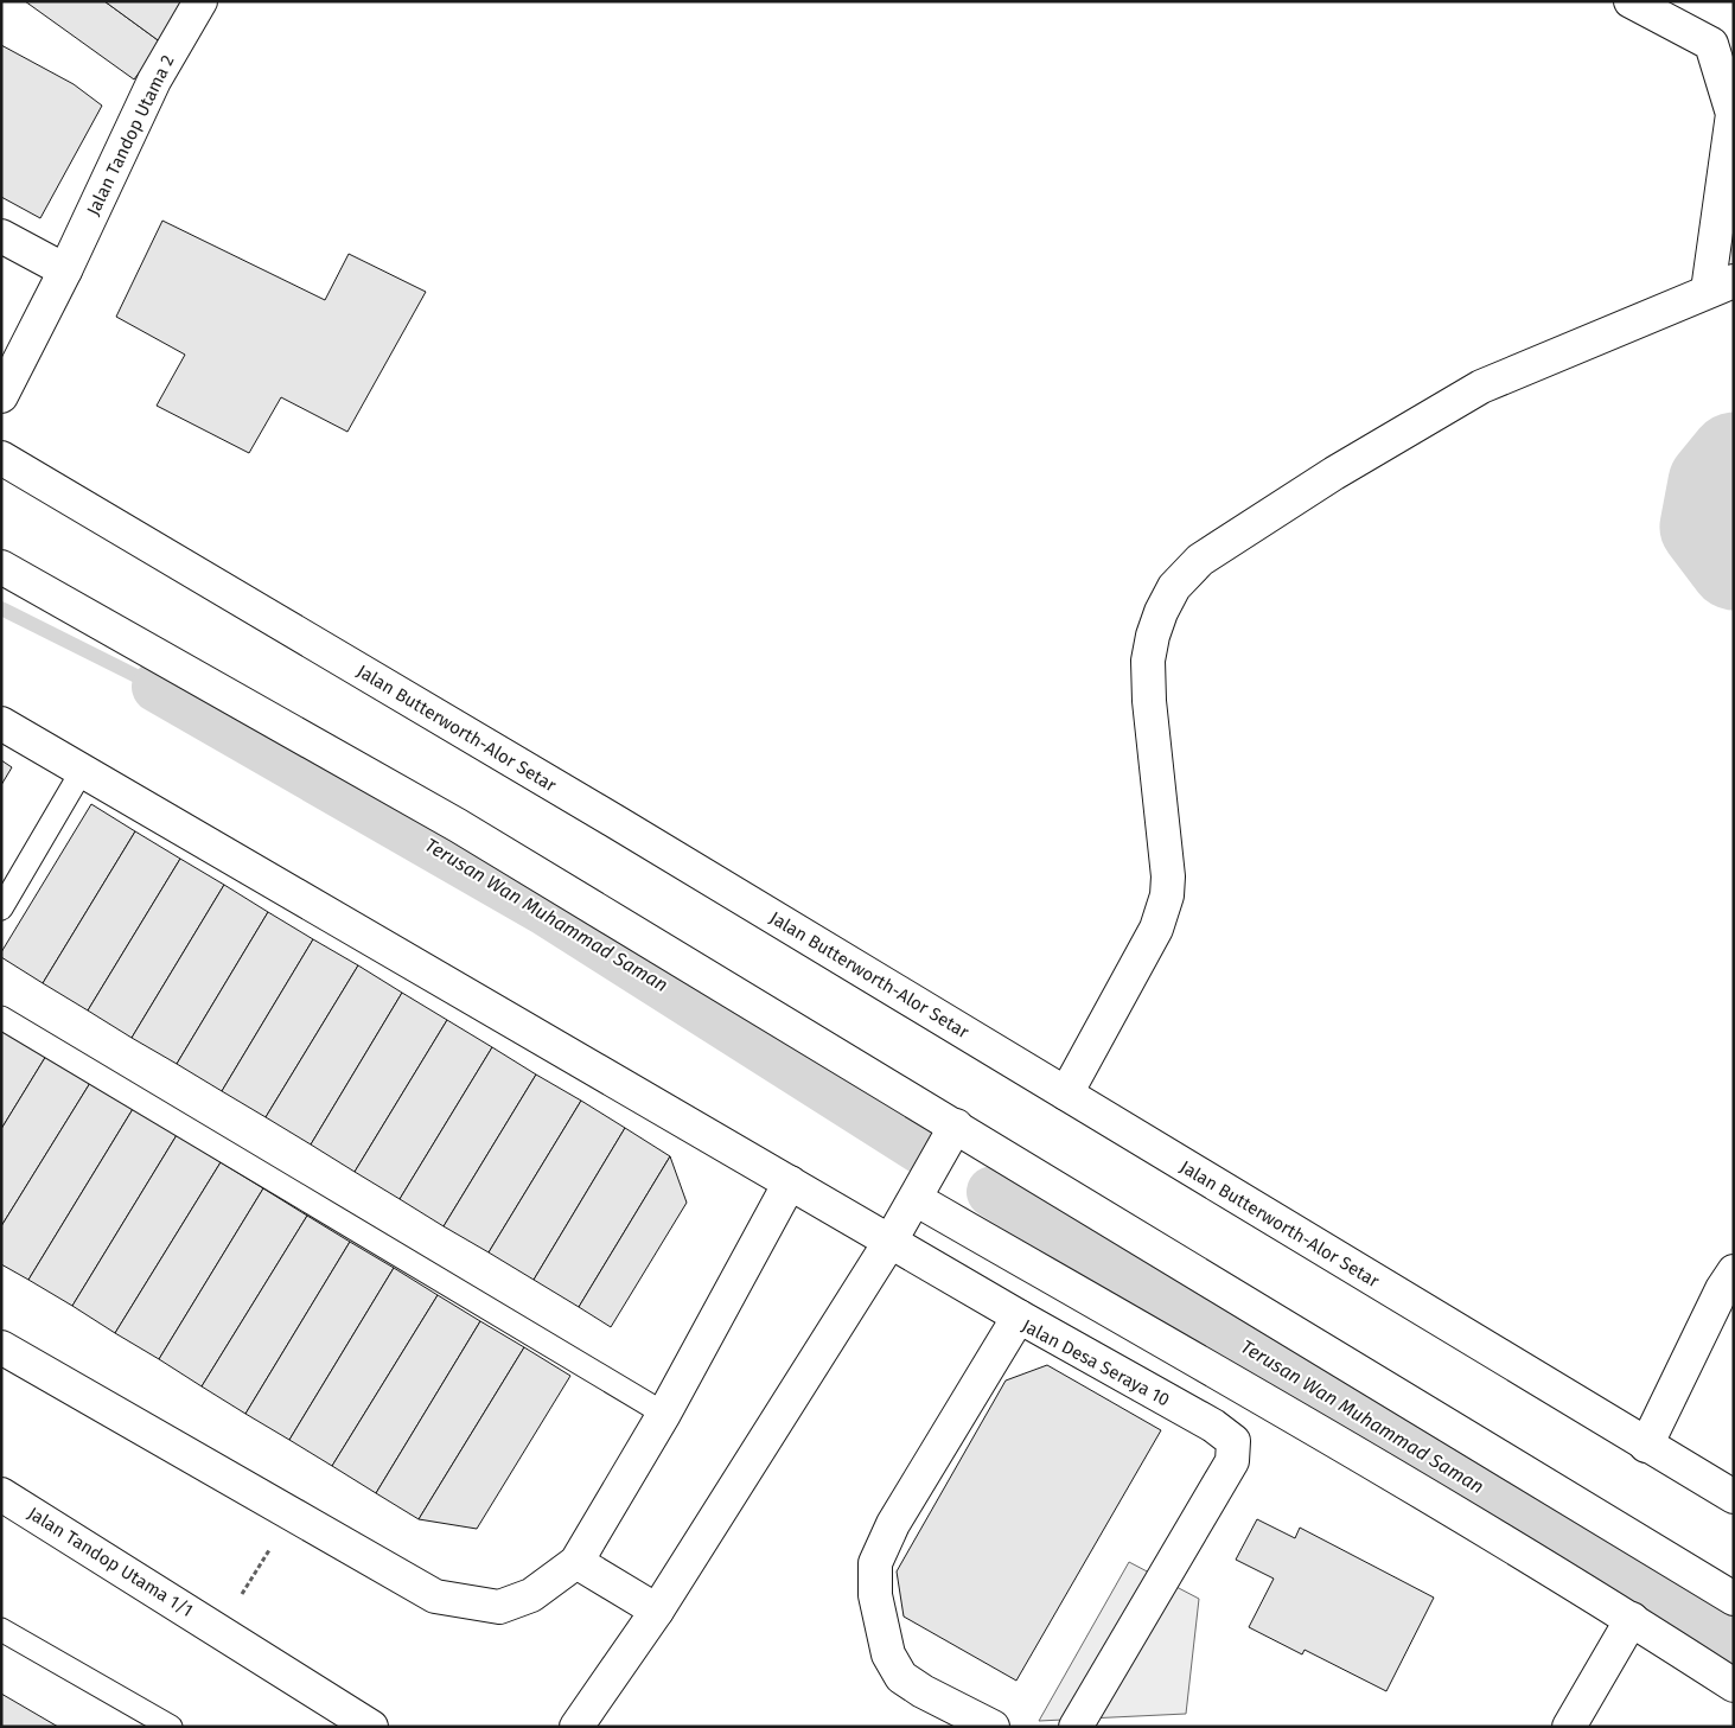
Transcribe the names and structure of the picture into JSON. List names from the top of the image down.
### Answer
{
  "streets": {
    "street": [
      "Jalan Tandop Utama 2",
      "Jalan Butterworth-Alor Setar",
      "Jalan Desa Seraya 10",
      "Jalan Tandop Utama 1/1"
    ]
  },
  "water": ["Terusan Wan Muhammad Saman"]
}
